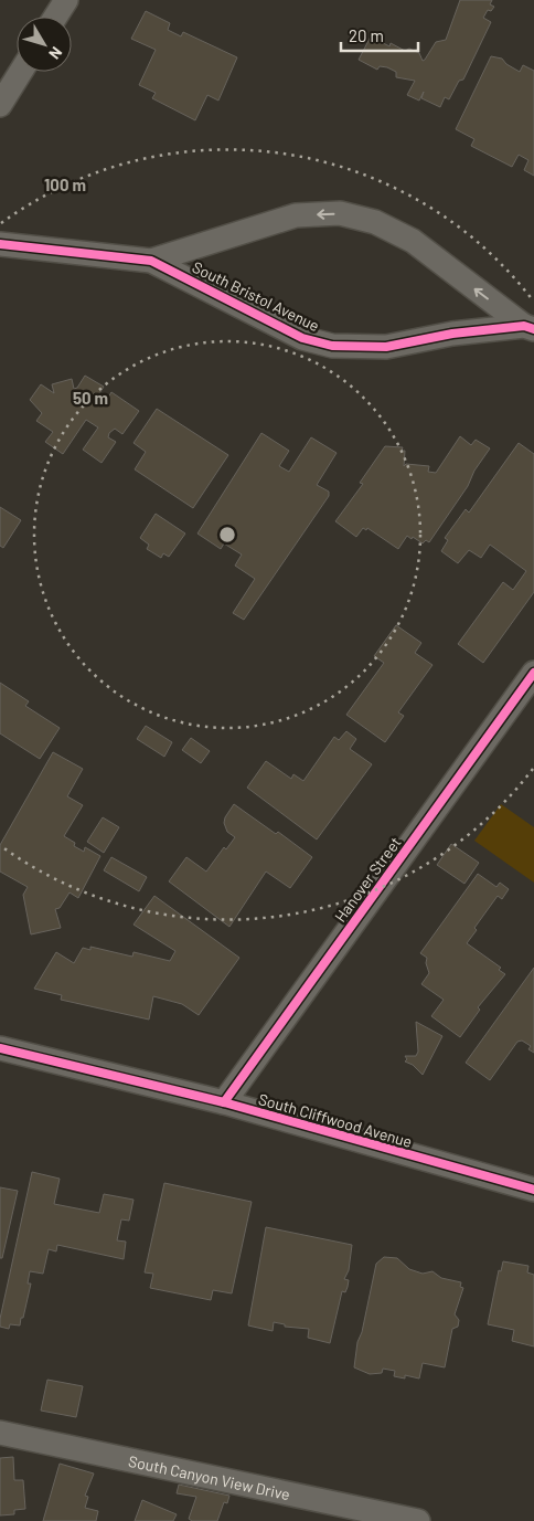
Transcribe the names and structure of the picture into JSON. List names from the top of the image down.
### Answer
{
  "streets": {
    "street": [
      "South Bristol Avenue",
      "Hanover Street",
      "South Cliffwood Avenue",
      "South Canyon View Drive"
    ]
  },
  "crossings": [
    ["Hanover Street", "South Cliffwood Avenue"]
  ],
  "scale_bar": "20 m",
  "north": "bottom right",
  "rings": ["100 m", "50 m"]
}
